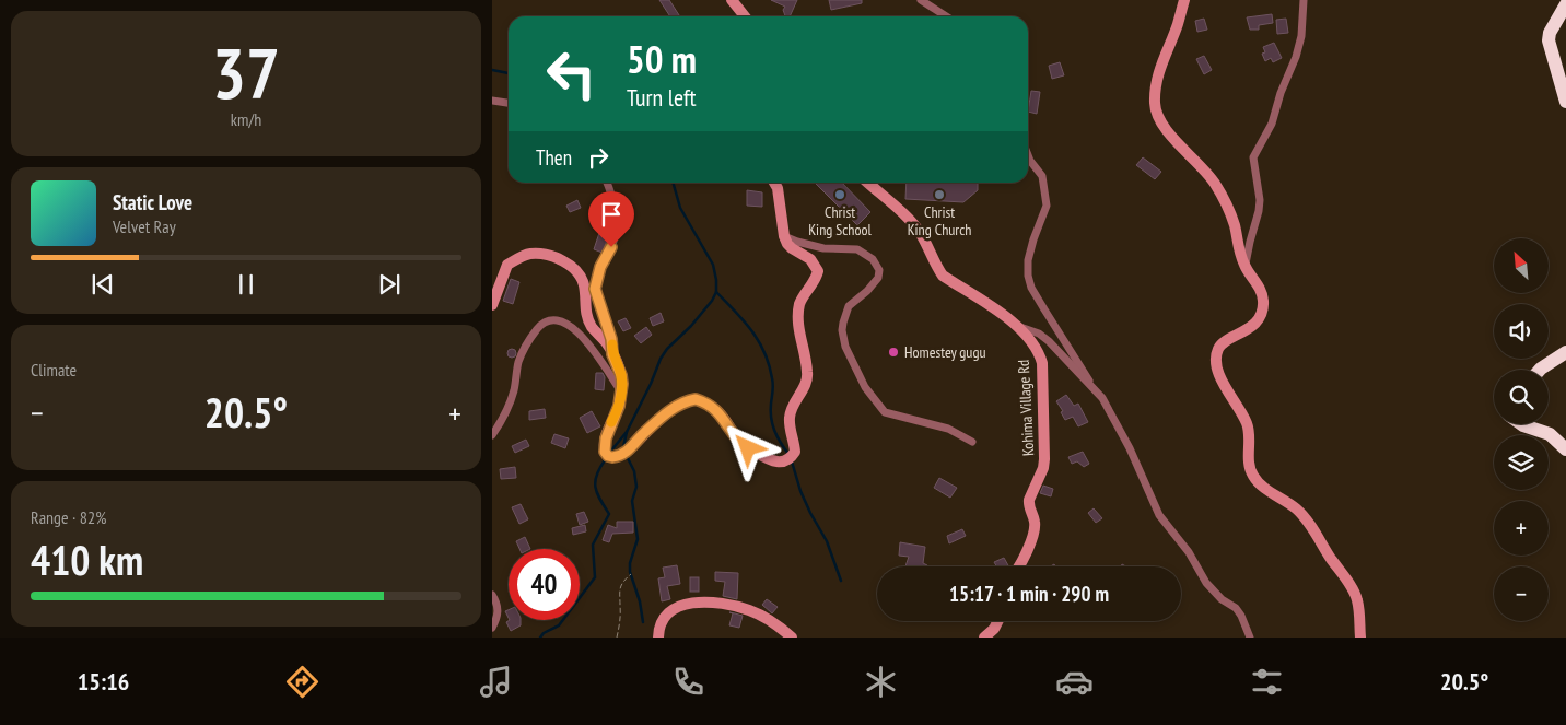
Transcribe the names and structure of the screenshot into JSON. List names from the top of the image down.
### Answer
{
  "streets": {
    "main road": ["Kohima Village Rd"]
  },
  "places": ["Christ King School", "Christ King Church", "Homestey gugu"],
  "north": "top left",
  "page": {
    "tile": [
      ["37", "km/h"],
      "Climate",
      ["Range · 82%", "410 km"]
    ],
    "turn": ["50 m", "Turn left"],
    "then": "Then",
    "song": ["Static Love", "Velvet Ray"],
    "map_buttons": ["+", "−"],
    "heat": ["−", "20.5°", "+"],
    "limit": "40",
    "trip": "15:17 · 1 min · 290 m",
    "tabs": ["15:16", "20.5°"]
  }
}
